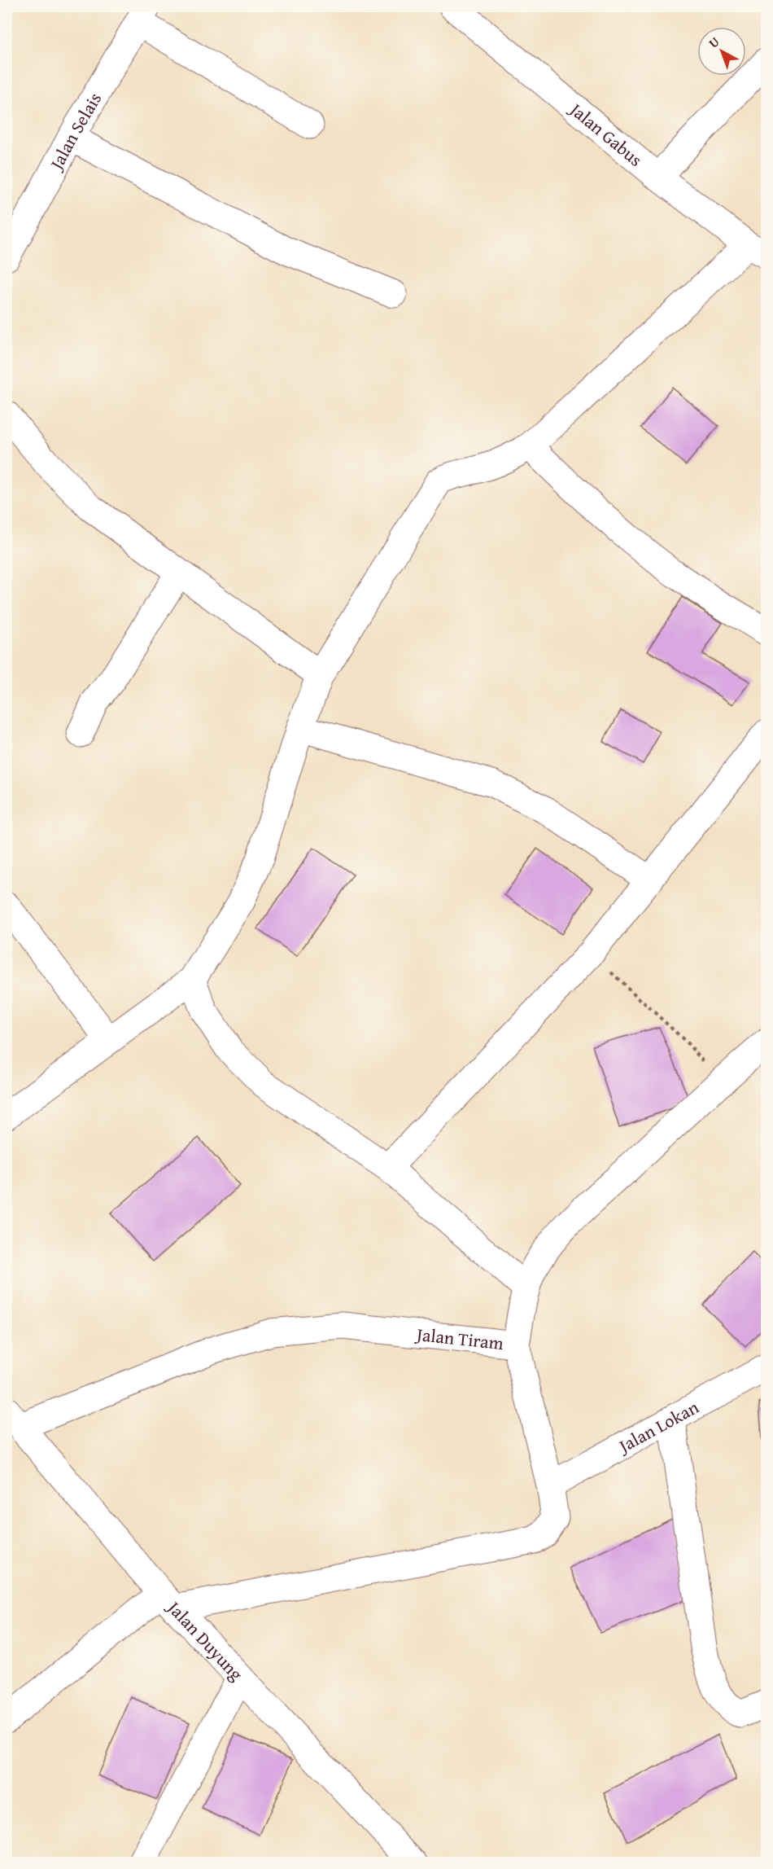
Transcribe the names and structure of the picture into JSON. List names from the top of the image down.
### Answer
{
  "streets": {
    "street": [
      "Jalan Selais",
      "Jalan Gabus",
      "Jalan Tiram",
      "Jalan Lokan",
      "Jalan Duyung"
    ]
  },
  "crossings": [
    ["Jalan Tiram", "Jalan Duyung"]
  ],
  "north": "top left"
}
